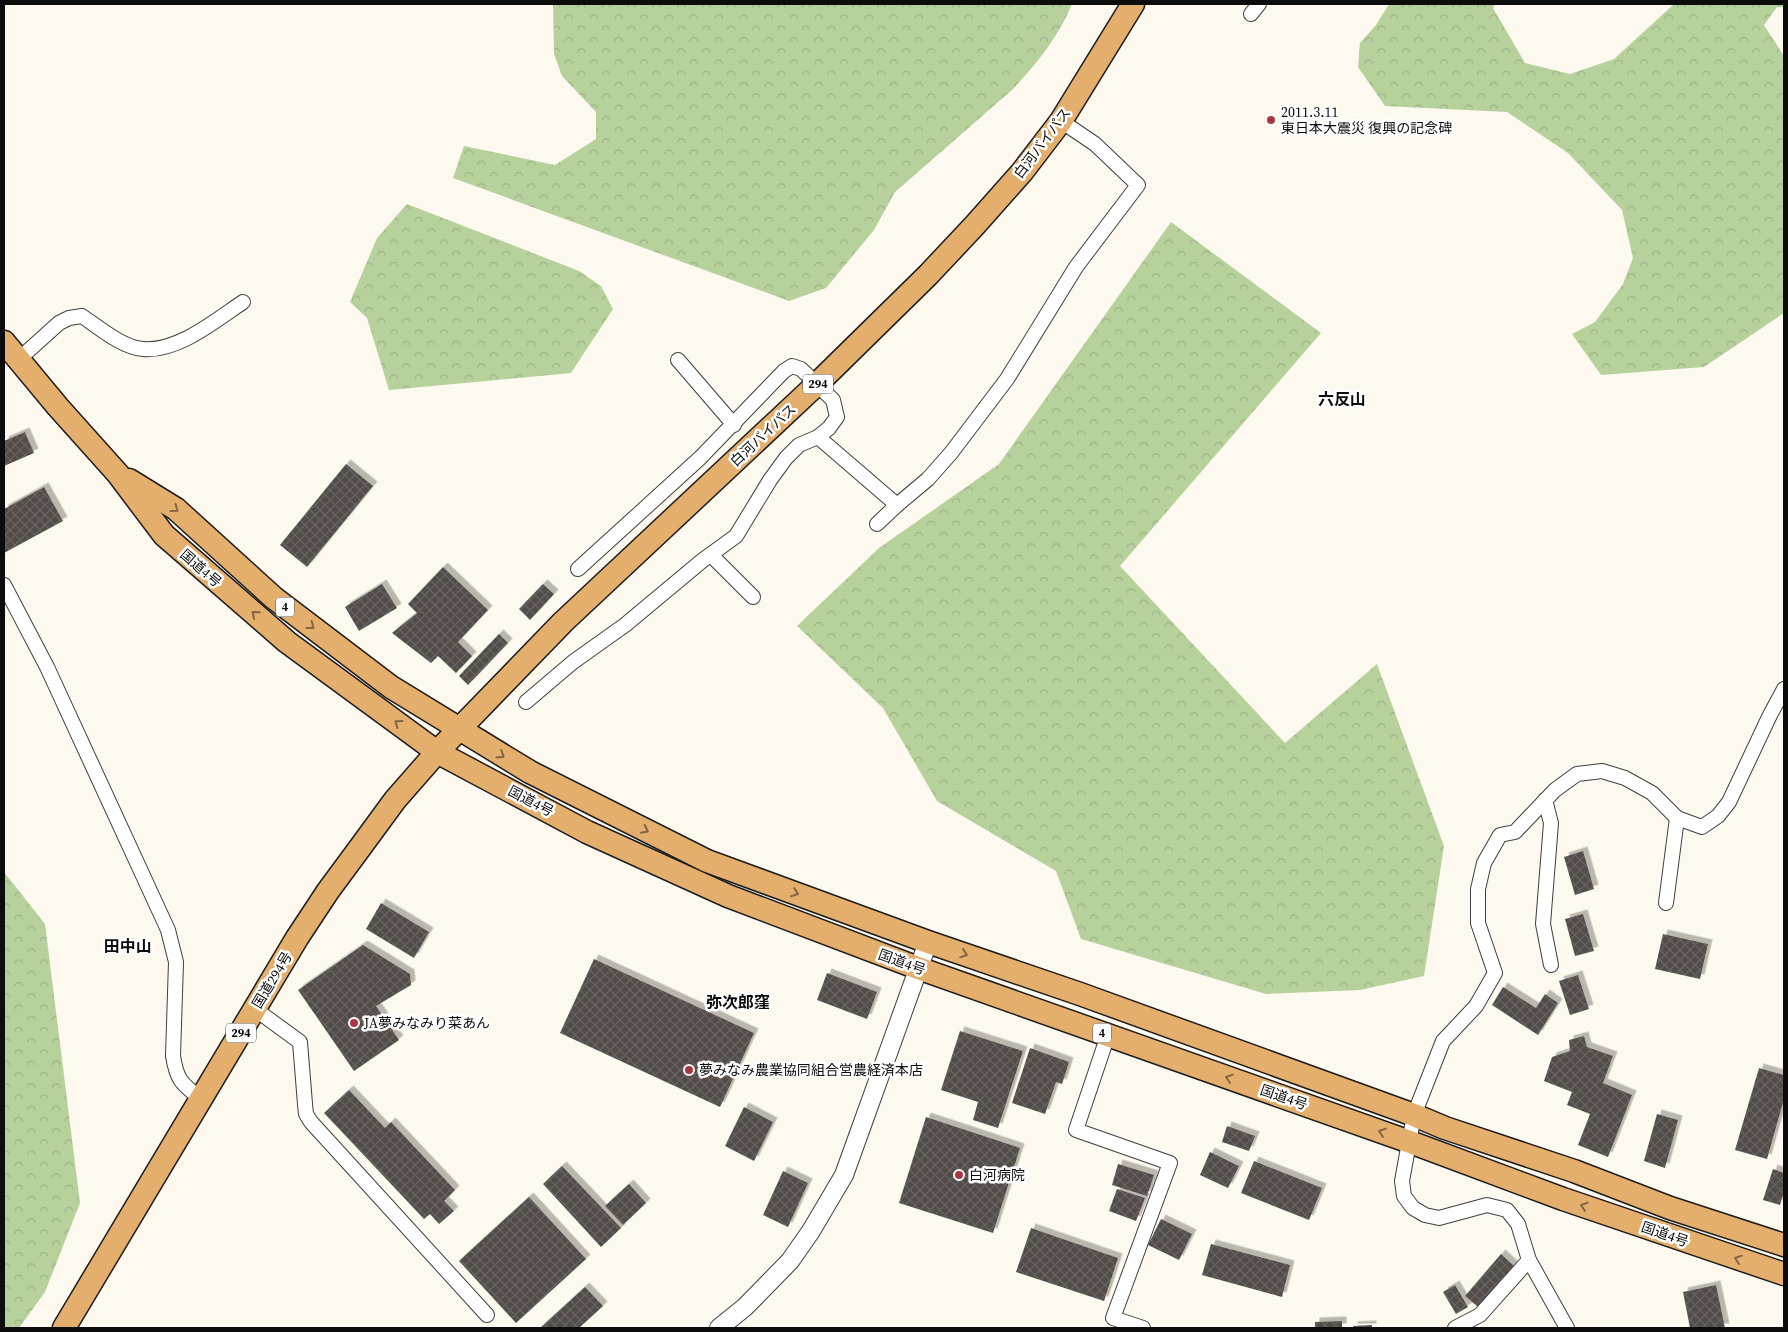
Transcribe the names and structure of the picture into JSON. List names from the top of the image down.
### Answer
{
  "streets": {
    "highway": [
      "白河バイパス",
      "294",
      "国道4号",
      "4",
      "国道294号"
    ]
  },
  "crossings": [
    ["白河バイパス", "国道4号"],
    ["白河バイパス", "国道294号"],
    ["国道4号", "国道294号"]
  ],
  "districts": ["六反山", "田中山", "弥次郎窪"],
  "places": [
    "2011.3.11 東日本大震災 復興の記念碑",
    "JA夢みなみり菜あん",
    "夢みなみ農業協同組合営農経済本店",
    "白河病院"
  ]
}
